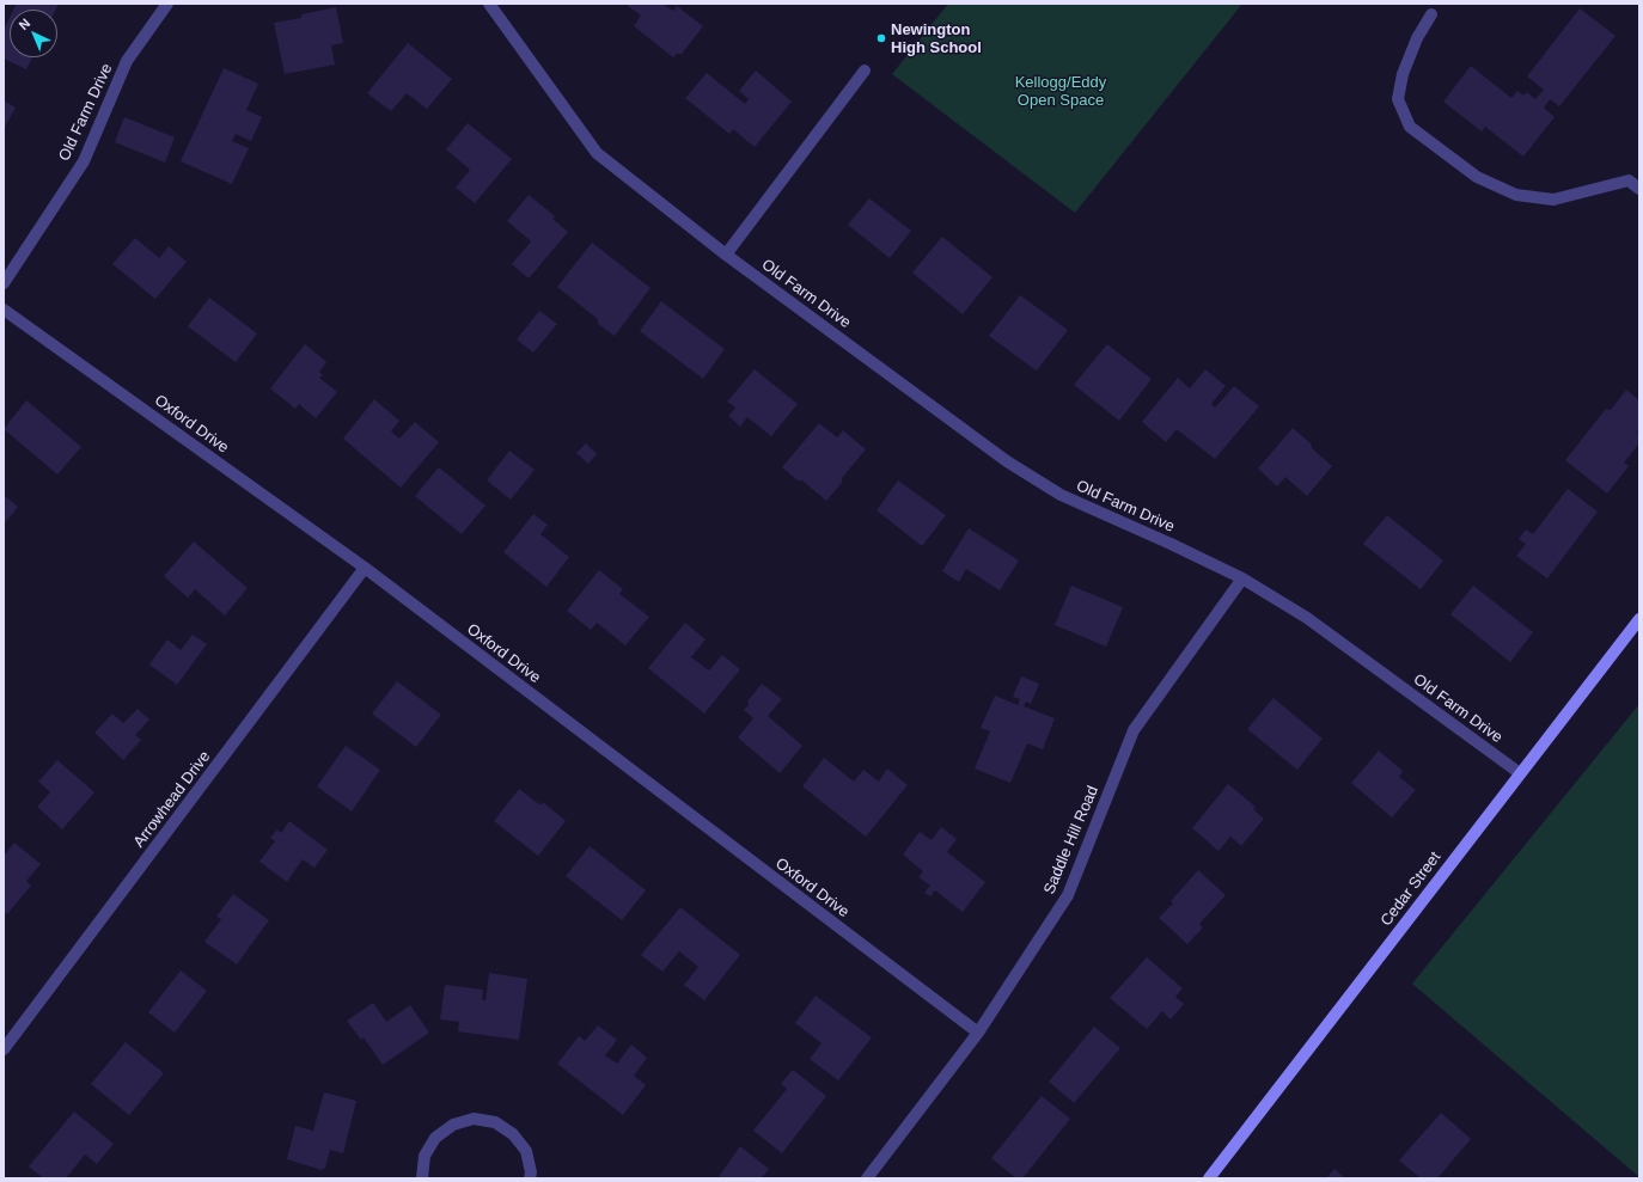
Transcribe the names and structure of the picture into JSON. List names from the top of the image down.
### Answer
{
  "streets": {
    "main road": ["Cedar Street"],
    "street": [
      "Old Farm Drive",
      "Oxford Drive",
      "Arrowhead Drive",
      "Saddle Hill Road"
    ]
  },
  "crossings": [
    ["Old Farm Drive", "Saddle Hill Road"],
    ["Old Farm Drive", "Cedar Street"],
    ["Oxford Drive", "Arrowhead Drive"],
    ["Oxford Drive", "Saddle Hill Road"]
  ],
  "parks": ["Kellogg/Eddy Open Space"],
  "places": ["Newington High School"],
  "north": "top left"
}
